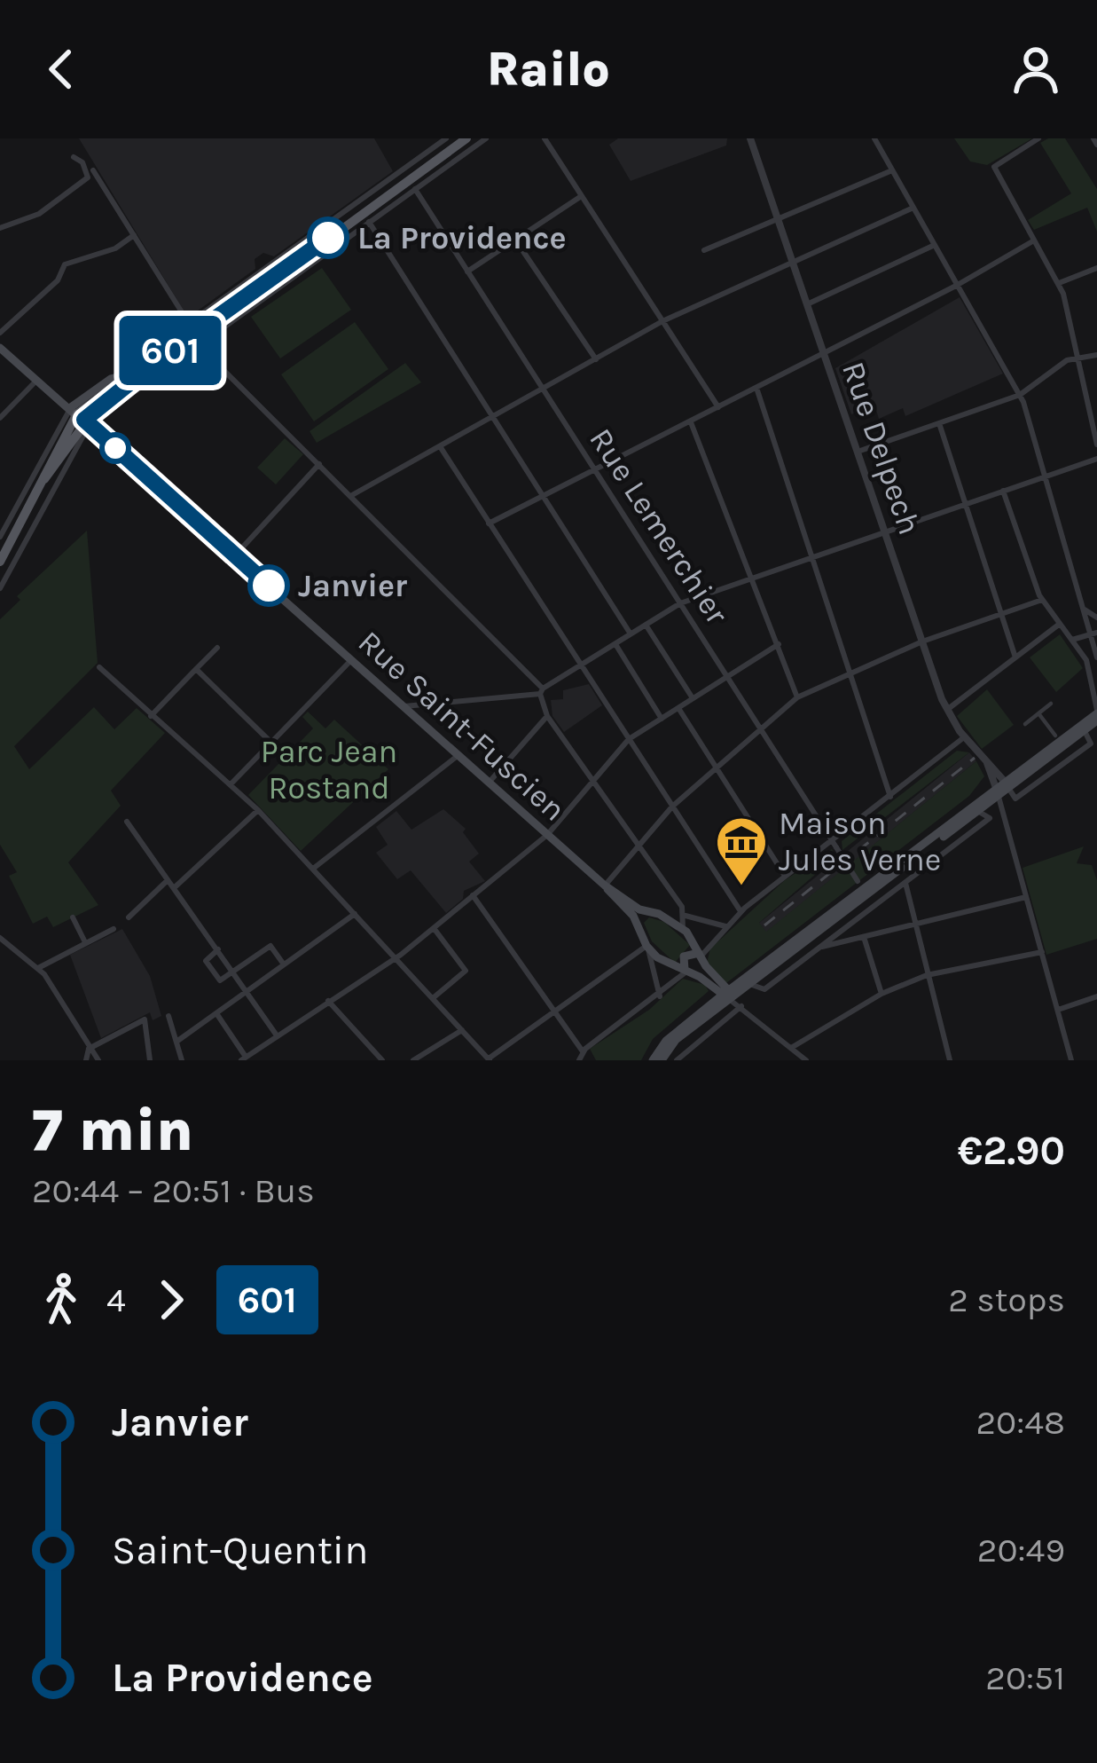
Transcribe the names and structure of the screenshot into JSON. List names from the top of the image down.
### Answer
{
  "streets": {
    "main road": ["Rue Saint-Fuscien"],
    "street": ["Rue Delpech", "Rue Lemerchier"]
  },
  "parks": ["Parc Jean Rostand"],
  "places": {
    "other": ["La Providence", "Janvier"],
    "museum": ["Maison Jules Verne"]
  },
  "lines": ["bus line 601"],
  "page": {
    "header": "Railo",
    "on_map": "601",
    "heading": ["7 min", "20:44 – 20:51 · Bus", "€2.90"],
    "legs": ["4", "601", "2 stops"],
    "list": [
      {
        "name": "Janvier",
        "value": "20:48"
      },
      {
        "name": "Saint-Quentin",
        "value": "20:49"
      },
      {
        "name": "La Providence",
        "value": "20:51"
      }
    ]
  }
}
